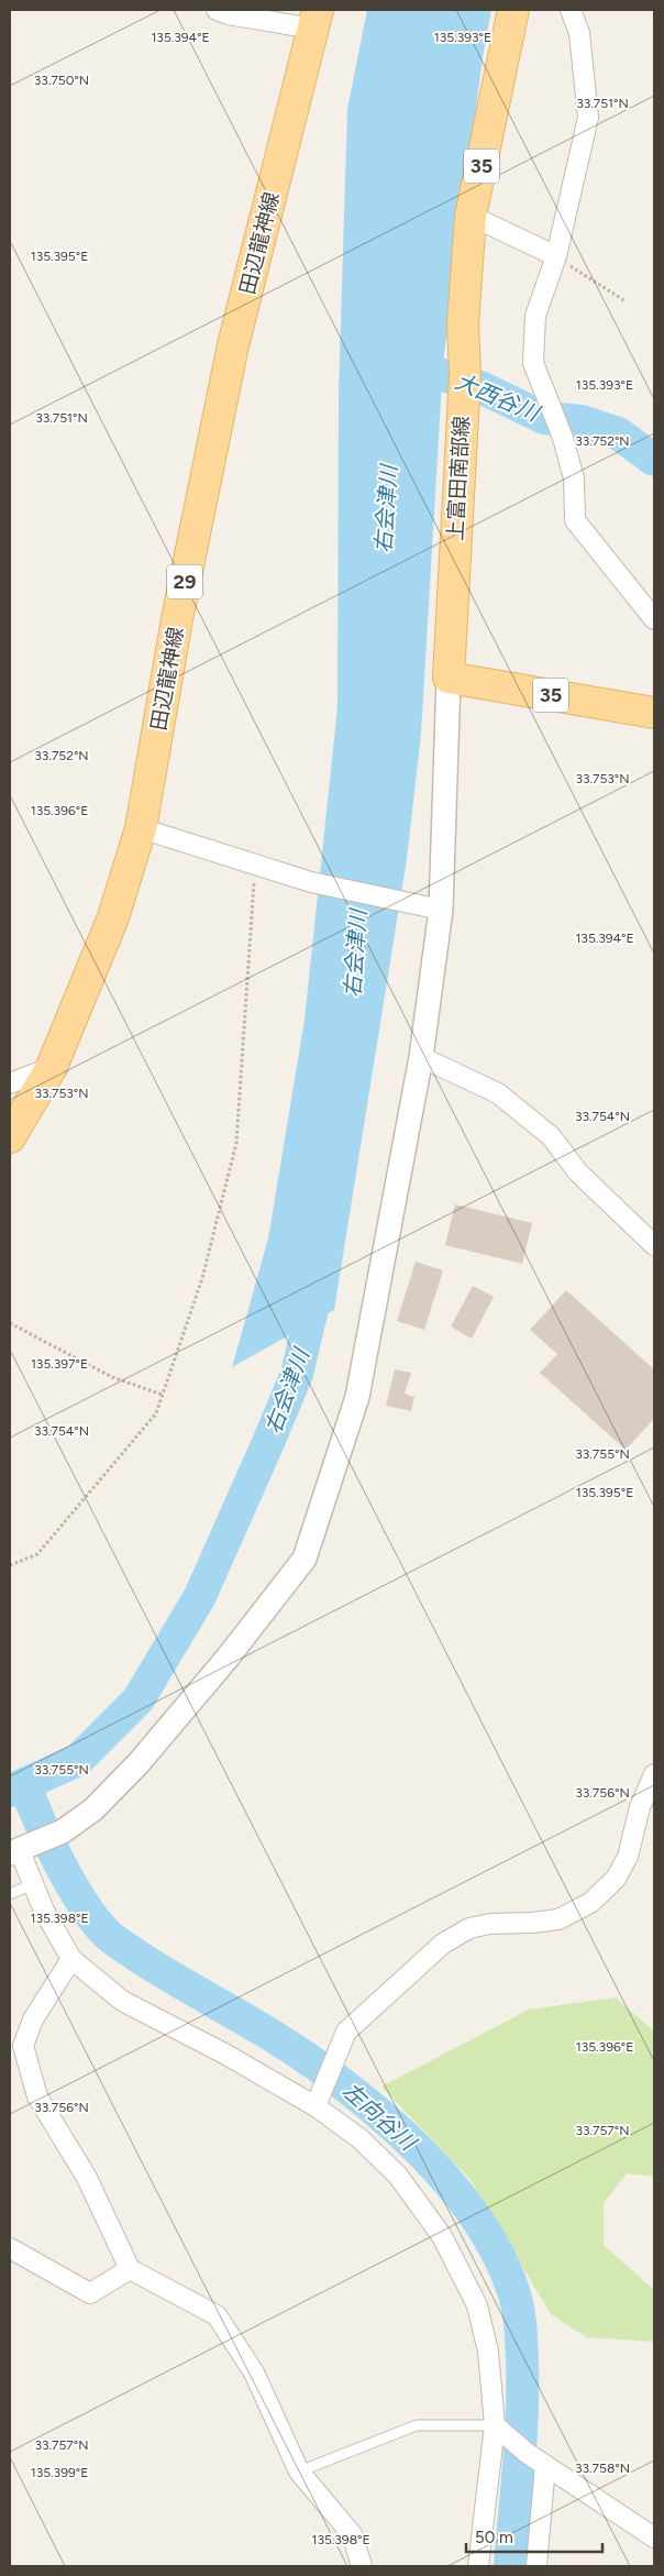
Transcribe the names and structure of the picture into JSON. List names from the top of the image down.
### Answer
{
  "streets": {
    "main road": [
      "35",
      "田辺龍神線",
      "上富田南部線",
      "29"
    ]
  },
  "crossings": [
    ["35", "上富田南部線"]
  ],
  "water": ["大西谷川", "右会津川", "左向谷川"],
  "scale_bar": "50 m",
  "coordinates": [
    "135.394°E",
    "135.393°E",
    "33.750°N",
    "33.751°N",
    "135.395°E",
    "33.752°N",
    "33.753°N",
    "135.396°E",
    "33.754°N",
    "135.397°E",
    "33.755°N",
    "33.756°N",
    "135.398°E",
    "33.757°N",
    "33.758°N",
    "135.399°E"
  ]
}
